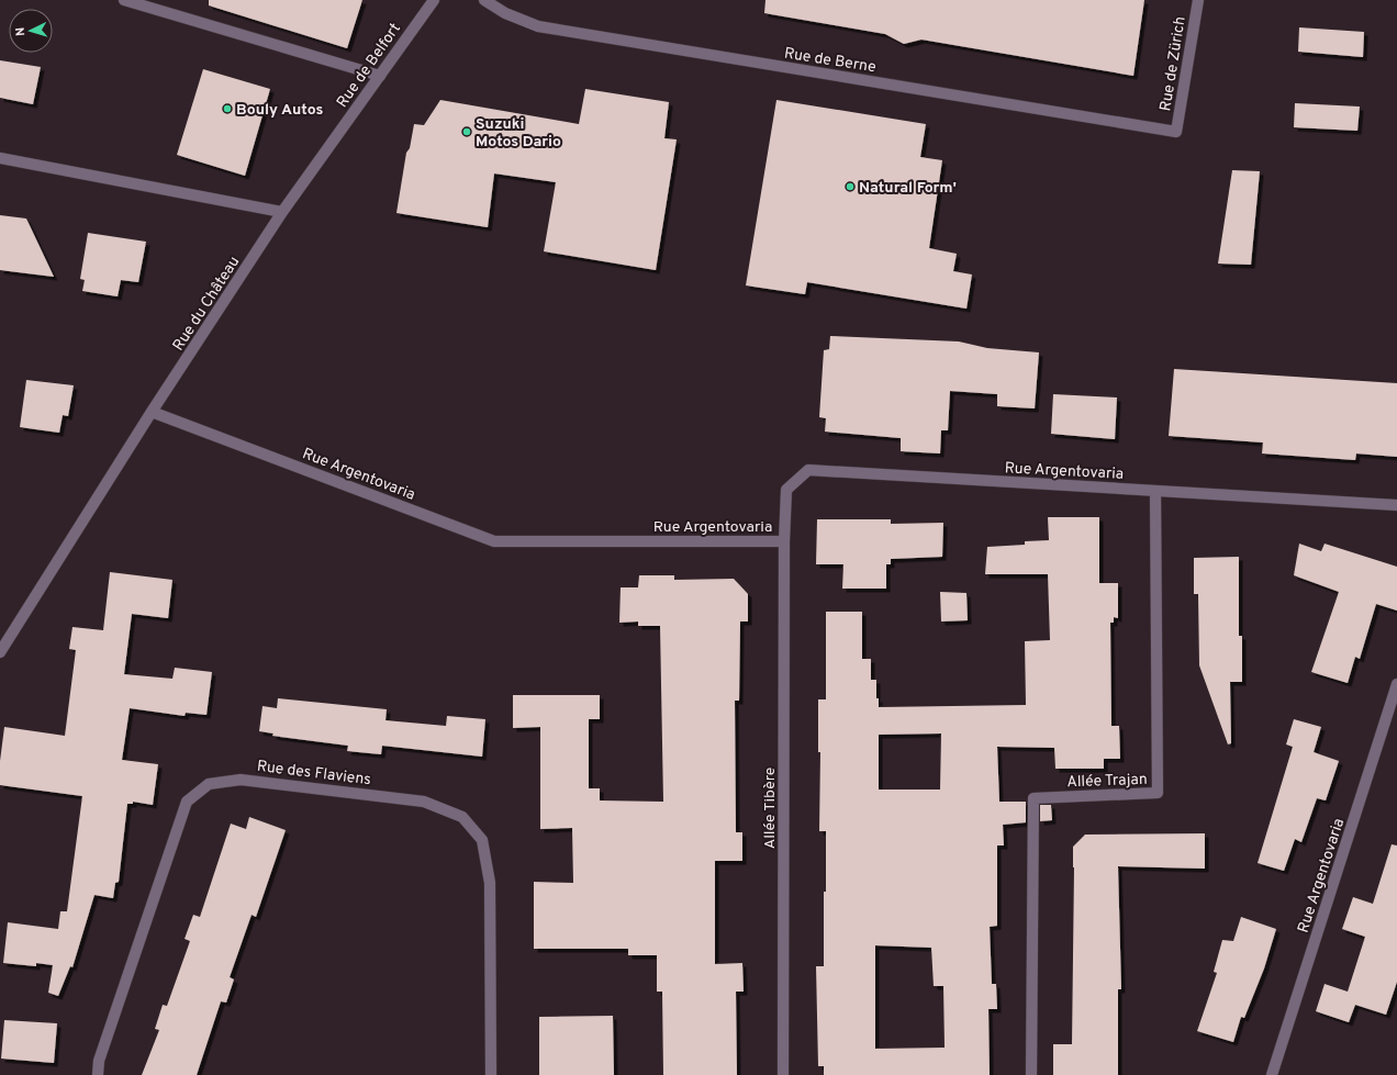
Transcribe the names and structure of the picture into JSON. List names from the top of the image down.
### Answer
{
  "streets": {
    "street": [
      "Rue de Berne",
      "Rue de Zürich",
      "Rue de Belfort",
      "Rue du Château",
      "Rue Argentovaria",
      "Rue des Flaviens",
      "Allée Trajan",
      "Allée Tibère"
    ]
  },
  "crossings": [
    ["Rue de Berne", "Rue de Zürich"],
    ["Rue de Belfort", "Rue du Château"],
    ["Rue du Château", "Rue Argentovaria"],
    ["Rue Argentovaria", "Allée Trajan"],
    ["Rue Argentovaria", "Allée Tibère"]
  ],
  "places": ["Bouly Autos", "Suzuki Motos Dario", "Natural Form'"],
  "north": "left"
}
